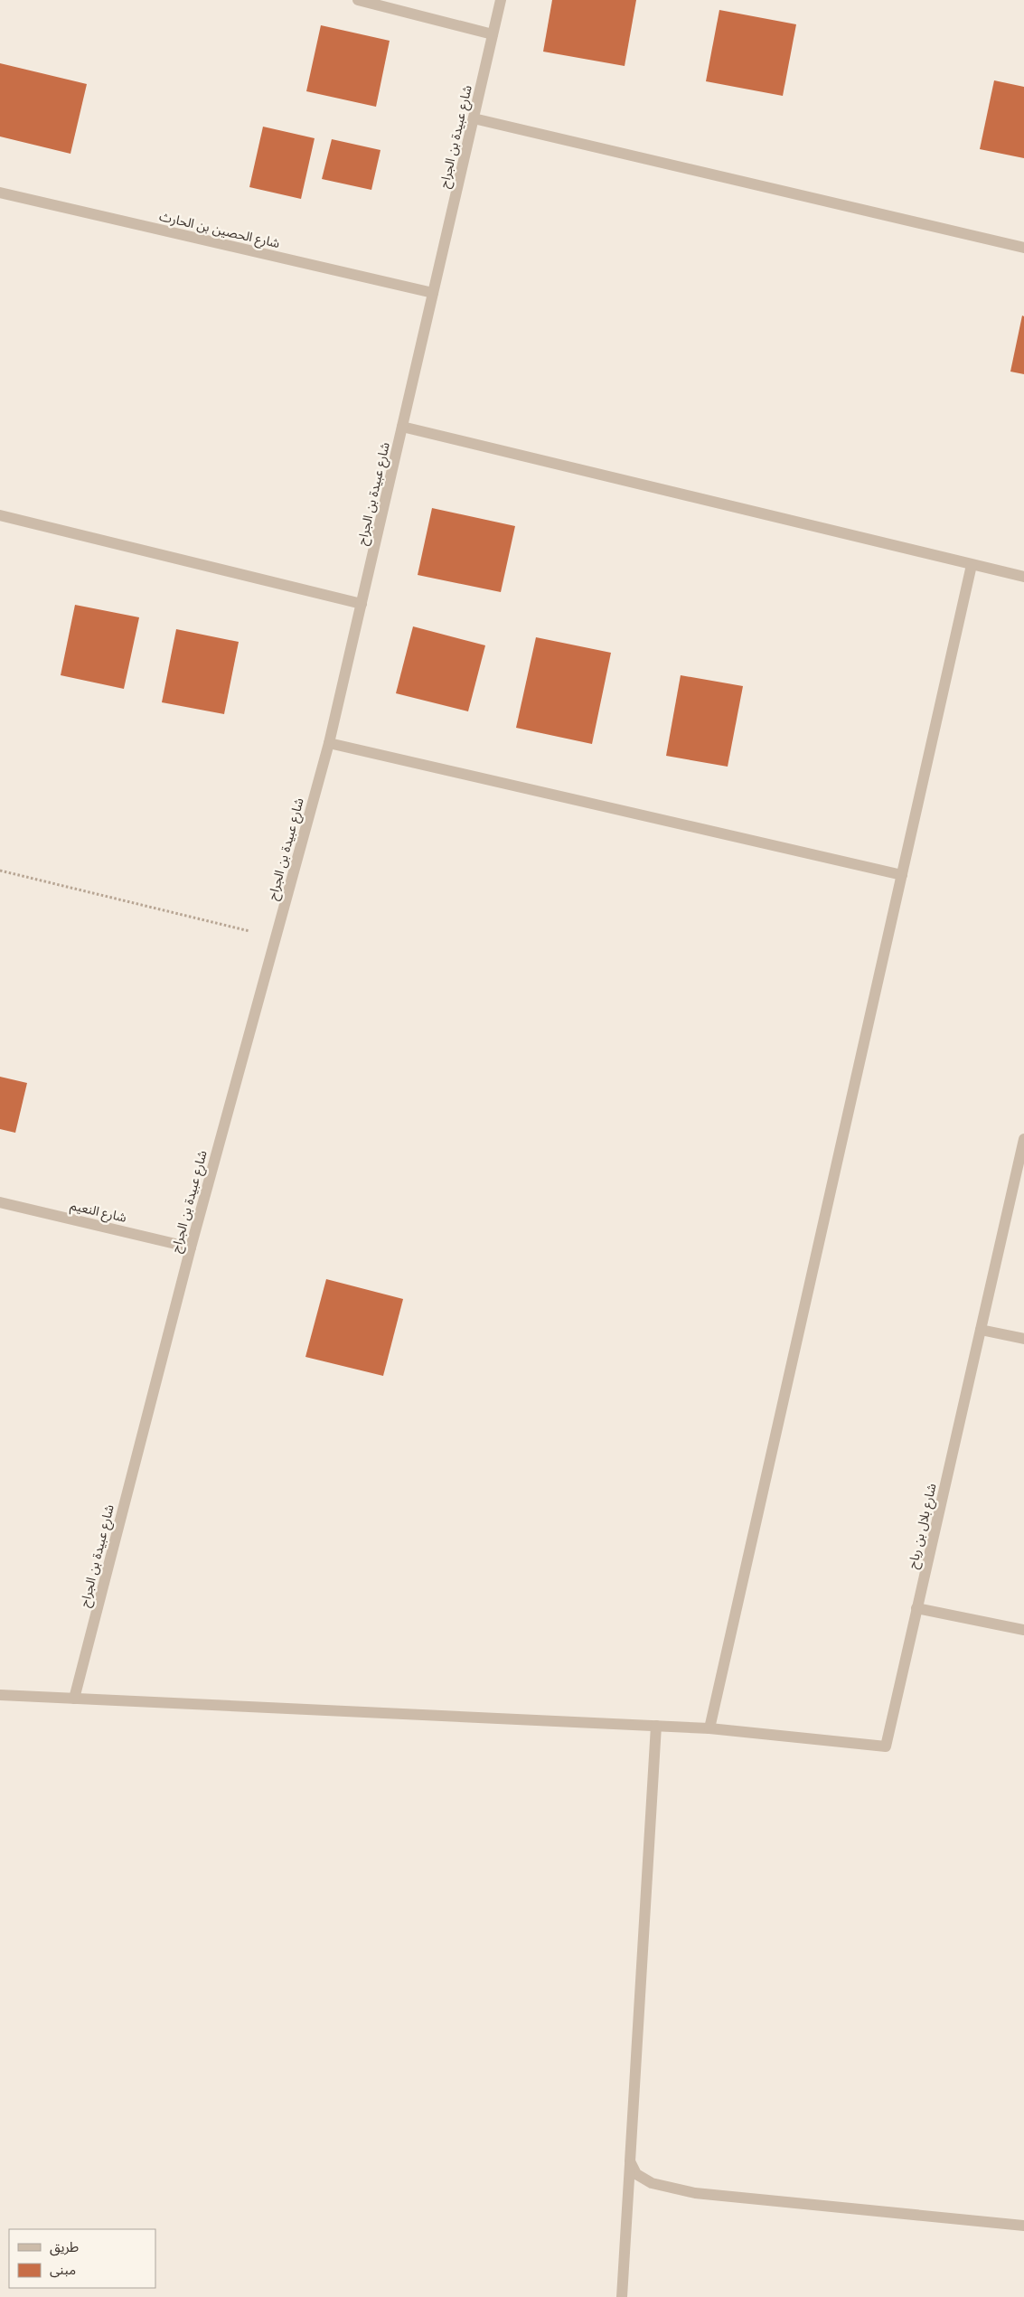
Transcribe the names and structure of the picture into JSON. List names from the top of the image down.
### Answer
{
  "streets": {
    "street": [
      "شارع عبيدة بن الجراح",
      "شارع الحصين بن الحارث",
      "شارع النعيم",
      "شارع بلال بن رباح"
    ]
  },
  "crossings": [
    ["شارع عبيدة بن الجراح", "شارع الحصين بن الحارث"],
    ["شارع عبيدة بن الجراح", "شارع النعيم"]
  ],
  "legend": ["طريق", "مبنى"]
}
